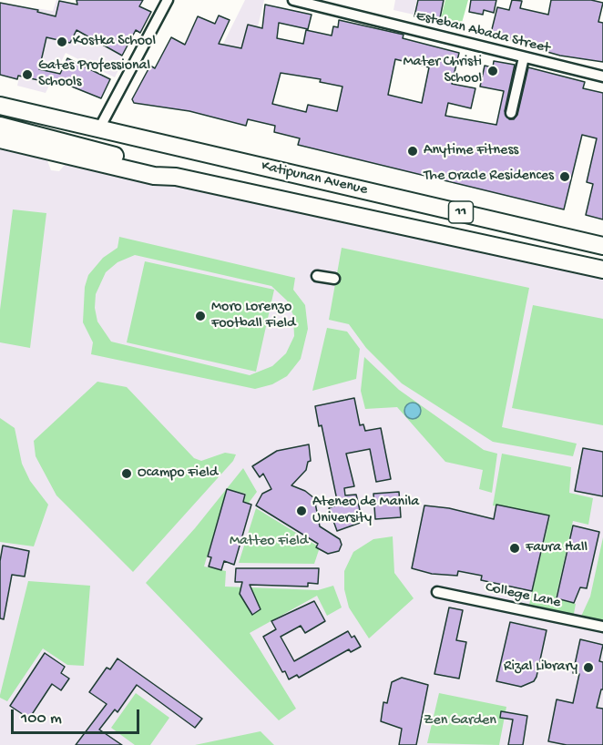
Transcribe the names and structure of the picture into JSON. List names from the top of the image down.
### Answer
{
  "streets": {
    "main road": ["Katipunan Avenue", "11"],
    "street": ["Esteban Abada Street", "College Lane"]
  },
  "parks": ["Matteo Field", "Zen Garden"],
  "places": [
    "Kostka School",
    "Mater Christi School",
    "Gates Professional Schools",
    "Anytime Fitness",
    "The Oracle Residences",
    "Moro Lorenzo Football Field",
    "Ocampo Field",
    "Ateneo de Manila University",
    "Faura Hall",
    "Rizal Library"
  ],
  "scale_bar": "100 m"
}
